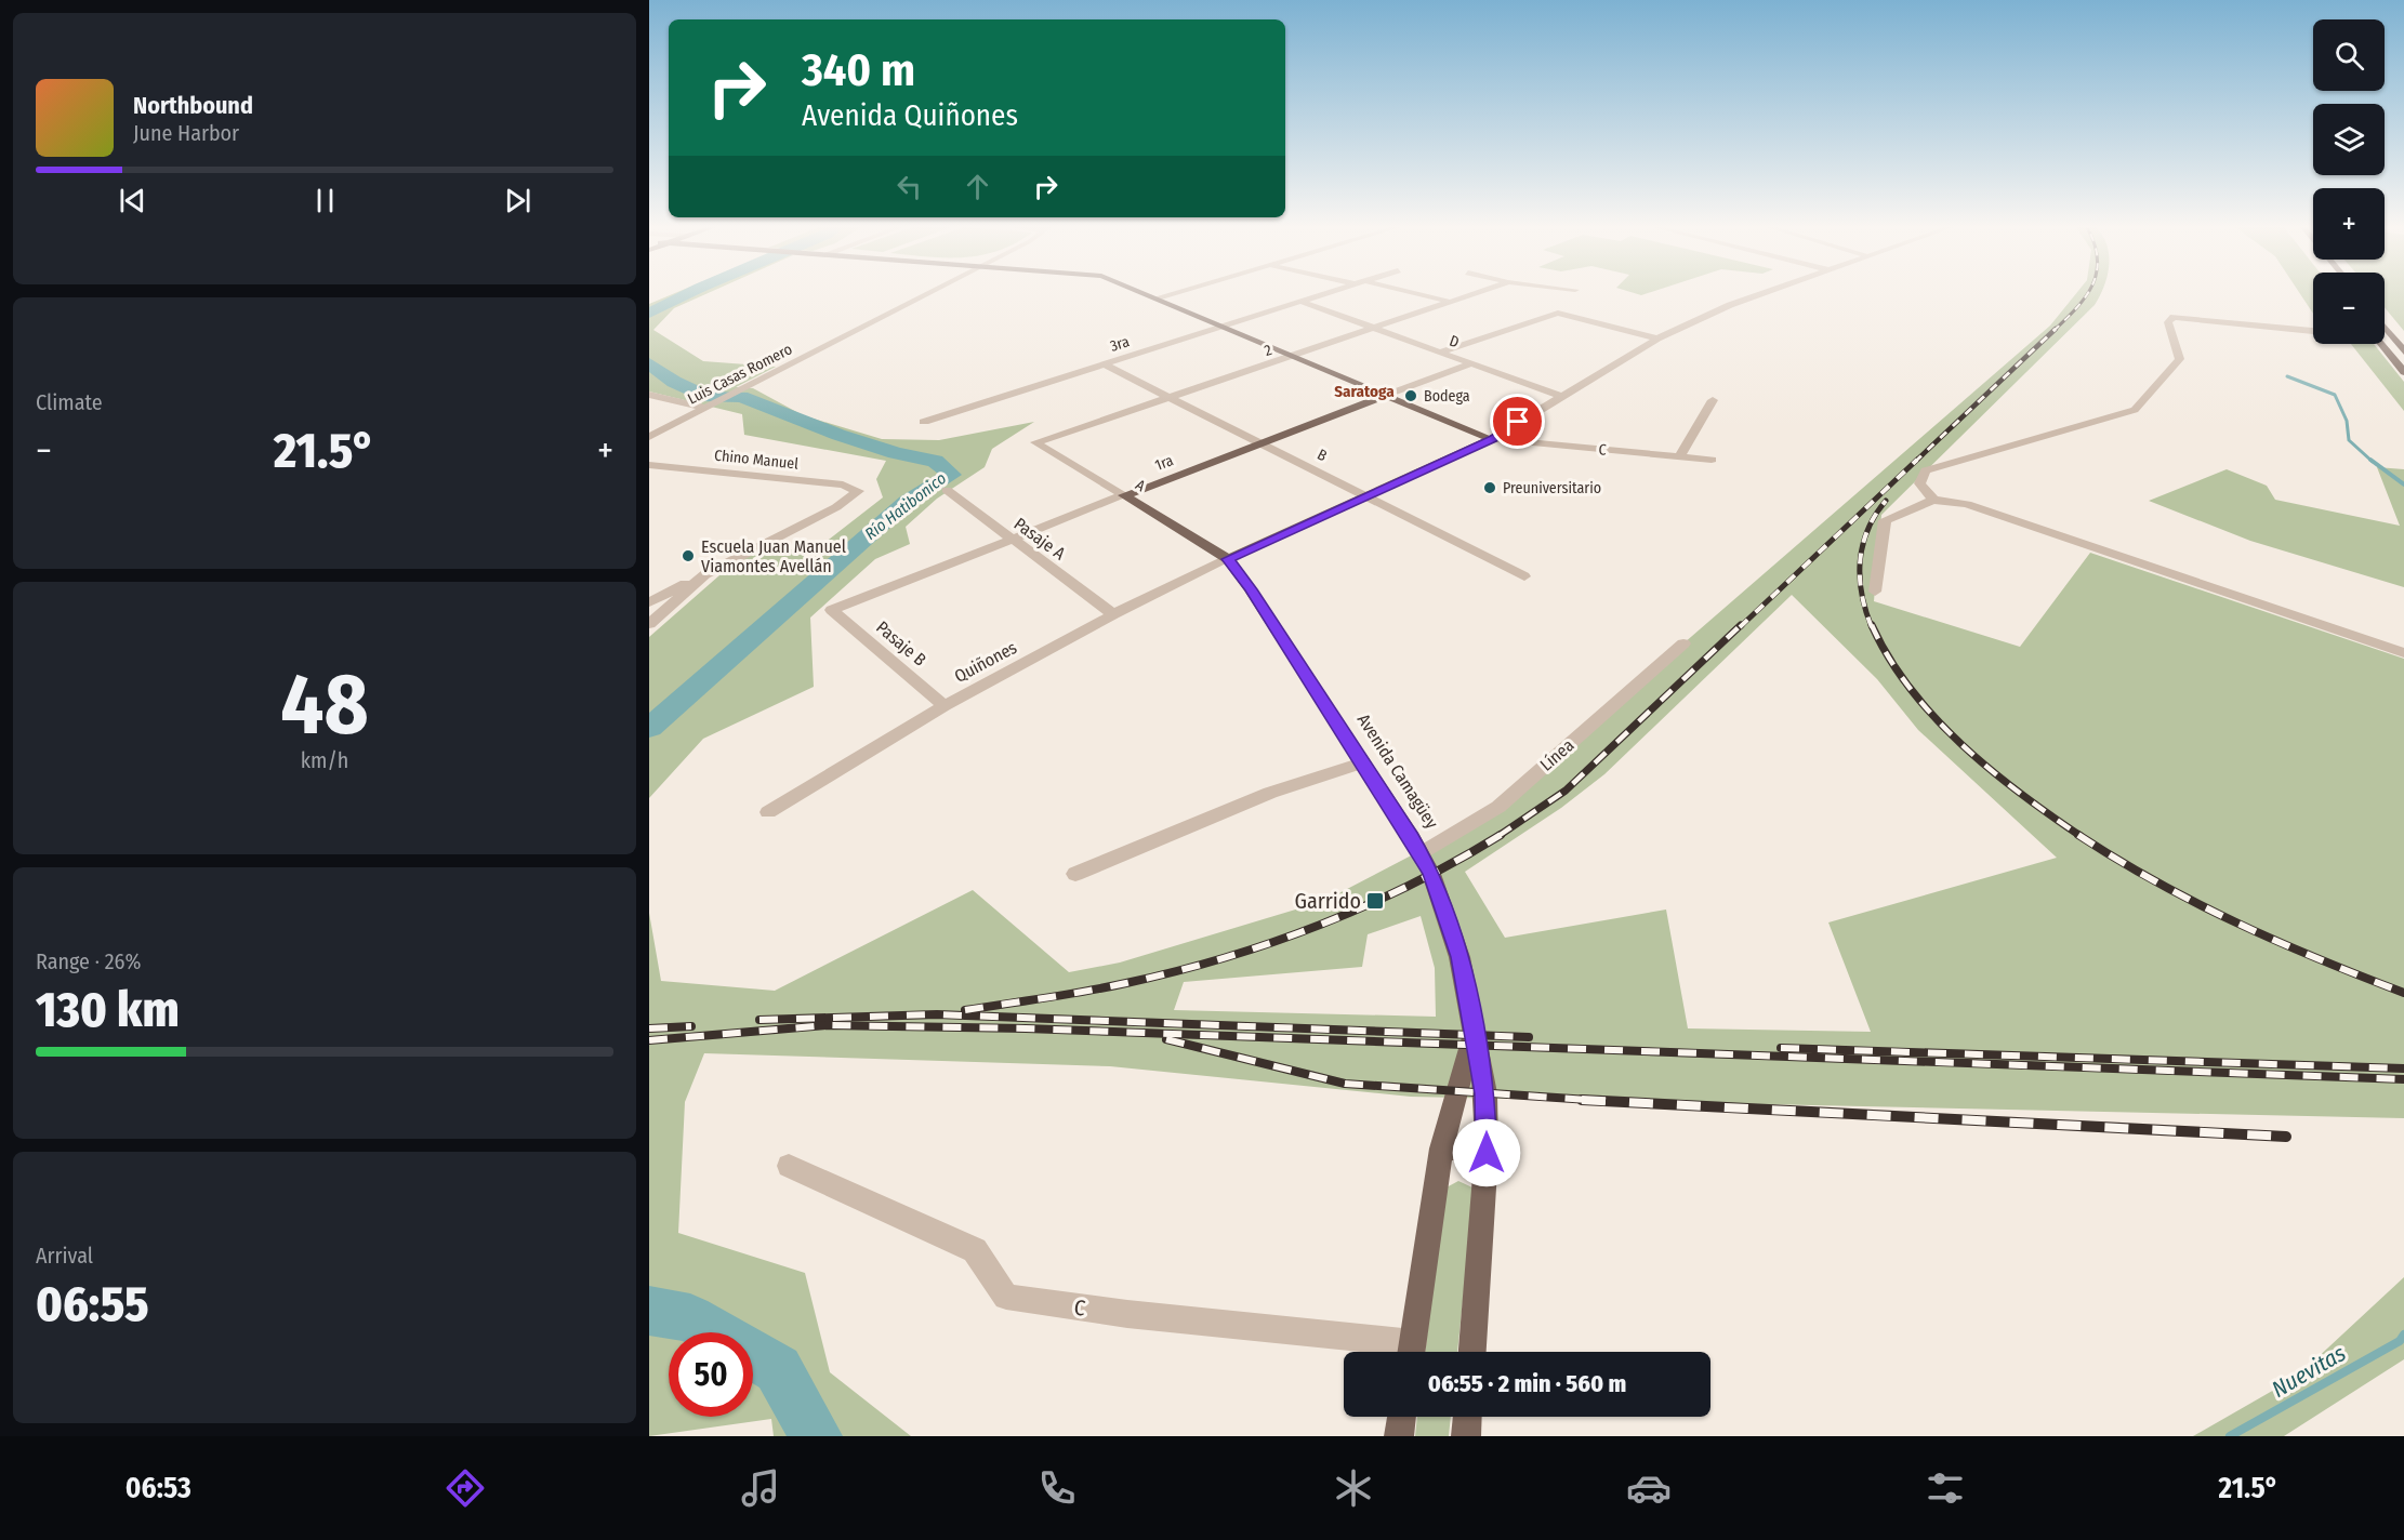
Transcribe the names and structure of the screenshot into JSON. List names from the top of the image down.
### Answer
{
  "streets": {
    "main road": ["1ra", "A", "Avenida Camagüey"],
    "street": [
      "D",
      "3ra",
      "2",
      "Luis Casas Romero",
      "C",
      "B",
      "Chino Manuel",
      "Pasaje A",
      "Pasaje B",
      "Quiñones",
      "Línea"
    ]
  },
  "crossings": [
    ["D", "3ra"],
    ["D", "2"],
    ["D", "1ra"],
    ["3ra", "B"],
    ["2", "B"],
    ["2", "A"],
    ["B", "1ra"],
    ["1ra", "A"],
    ["1ra", "Pasaje A"],
    ["1ra", "Pasaje B"],
    ["A", "Quiñones"],
    ["A", "Avenida Camagüey"],
    ["Pasaje A", "Quiñones"],
    ["Pasaje B", "Quiñones"],
    ["Quiñones", "Avenida Camagüey"],
    ["Línea", "Avenida Camagüey"]
  ],
  "districts": ["Saratoga"],
  "water": ["Río Hatibonico", "Nuevitas"],
  "places": {
    "other": ["Bodega", "Preuniversitario", "Escuela Juan Manuel Viamontes Avellán"],
    "transit": ["Garrido"]
  },
  "page": {
    "map_buttons": ["+", "−"],
    "turn": ["340 m", "Avenida Quiñones"],
    "song": ["Northbound", "June Harbor"],
    "tile": [
      "Climate",
      ["48", "km/h"],
      ["Range · 26%", "130 km"],
      ["Arrival", "06:55"]
    ],
    "heat": ["−", "21.5°", "+"],
    "limit": "50",
    "trip": "06:55 · 2 min · 560 m",
    "tabs": ["06:53", "21.5°"]
  }
}
